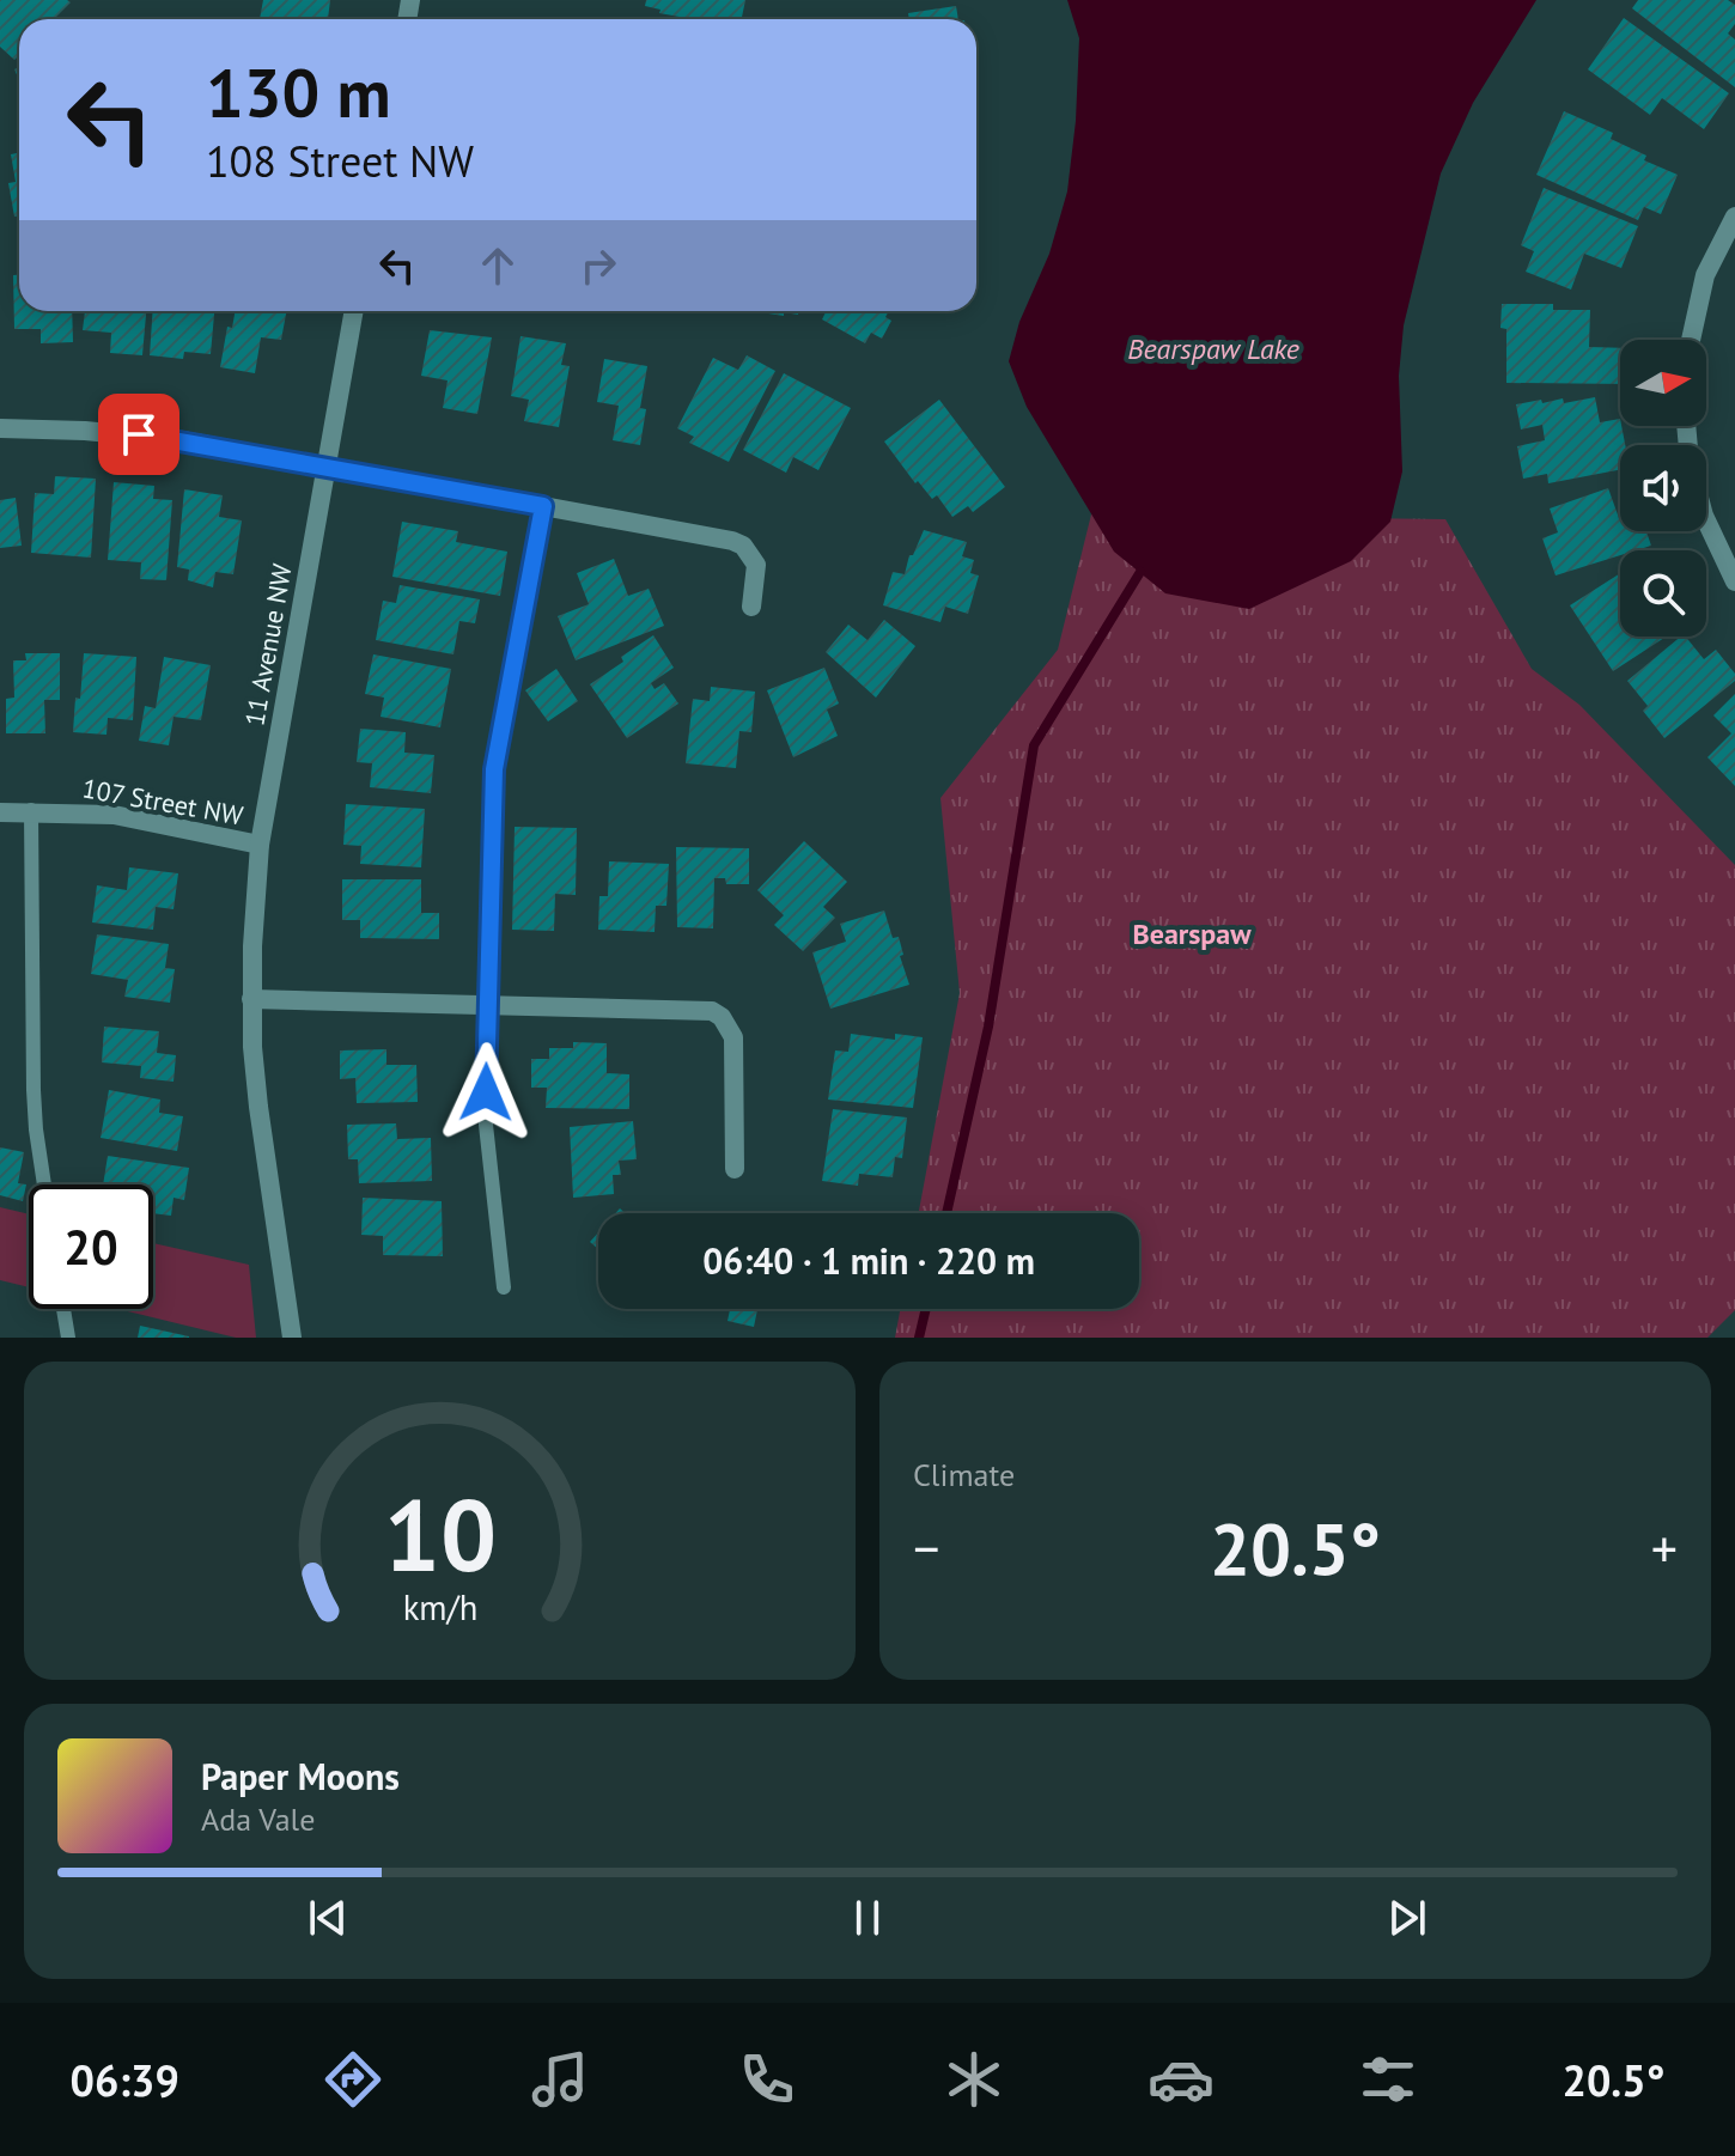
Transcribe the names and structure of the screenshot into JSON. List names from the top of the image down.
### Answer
{
  "streets": {
    "street": ["11 Avenue NW", "107 Street NW"]
  },
  "crossings": [
    ["11 Avenue NW", "107 Street NW"]
  ],
  "districts": ["Bearspaw"],
  "water": ["Bearspaw Lake"],
  "north": "right",
  "page": {
    "turn": ["130 m", "108 Street NW"],
    "limit": "20",
    "trip": "06:40 · 1 min · 220 m",
    "tile": "Climate",
    "heat": ["−", "20.5°", "+"],
    "song": ["Paper Moons", "Ada Vale"],
    "tabs": ["06:39", "20.5°"],
    "gauge": ["10", "km/h"]
  }
}
